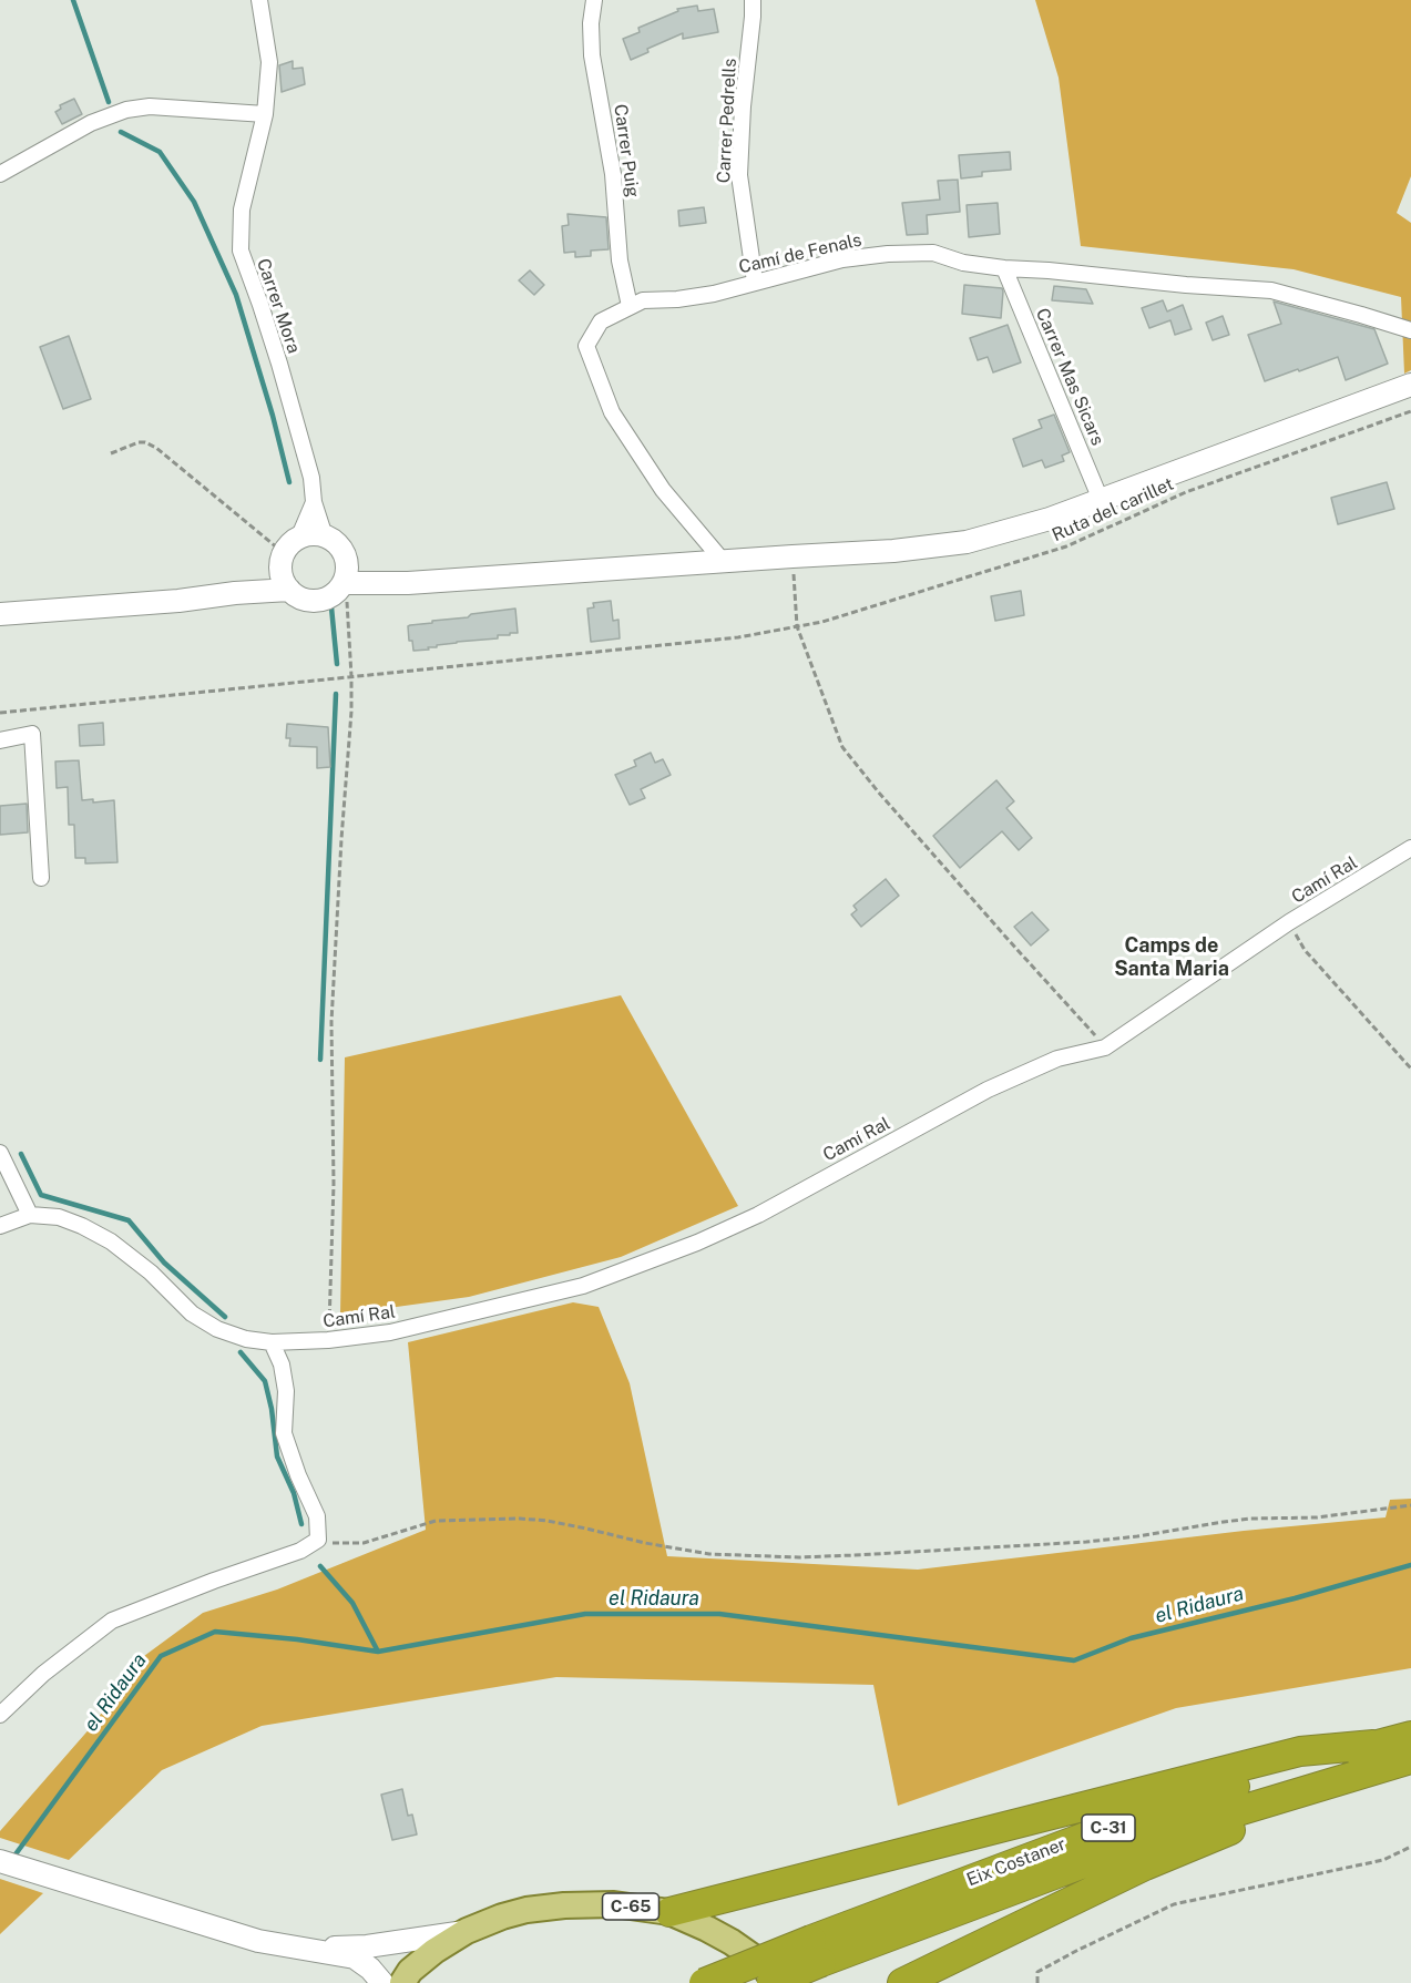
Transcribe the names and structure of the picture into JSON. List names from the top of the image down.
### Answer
{
  "streets": {
    "highway": ["C-31", "Eix Costaner"],
    "main road": ["C-65"],
    "street": [
      "Carrer Pedrells",
      "Carrer Puig",
      "Camí de Fenals",
      "Carrer Mora",
      "Carrer Mas Sicars",
      "Camí Ral"
    ],
    "path": ["Ruta del carillet"]
  },
  "crossings": [
    ["Carrer Pedrells", "Camí de Fenals"],
    ["Carrer Puig", "Camí de Fenals"],
    ["Camí de Fenals", "Carrer Mas Sicars"],
    ["Eix Costaner", "C-65"]
  ],
  "districts": ["Camps de Santa Maria"],
  "water": ["el Ridaura"]
}
